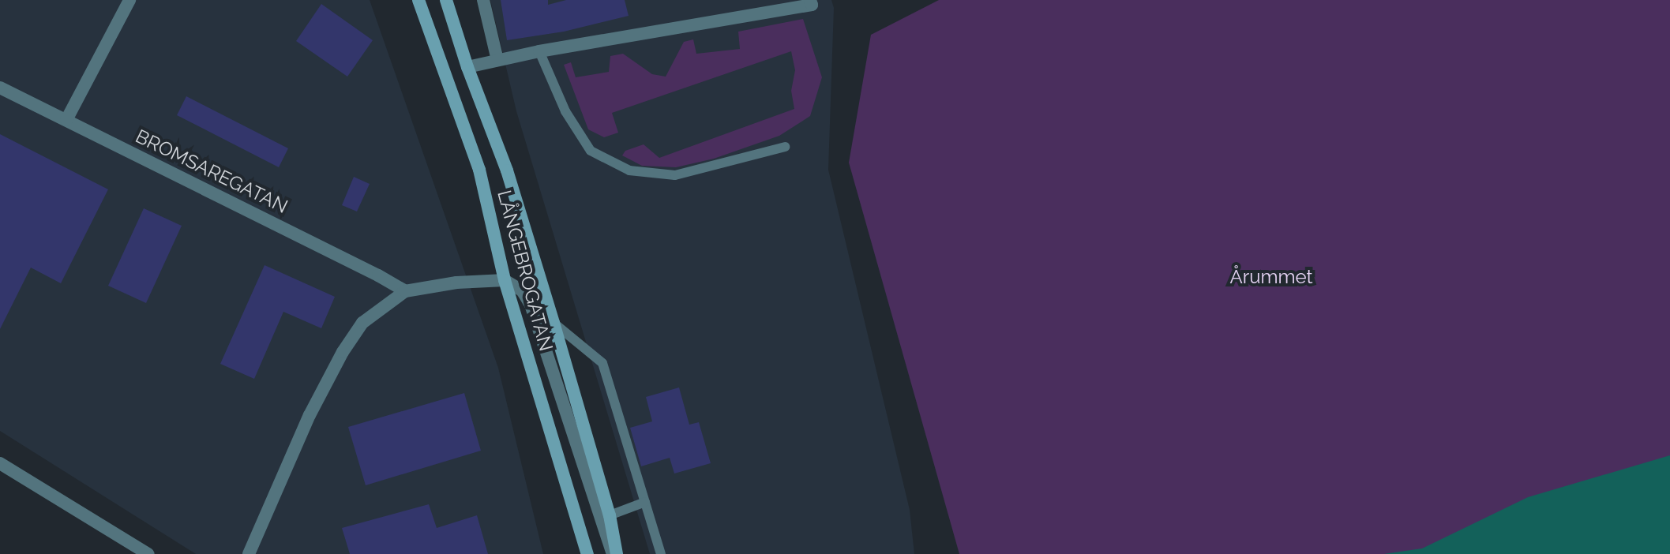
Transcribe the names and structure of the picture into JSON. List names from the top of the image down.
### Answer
{
  "streets": {
    "main road": ["LÅNGEBROGATAN"],
    "street": ["BROMSAREGATAN"]
  },
  "parks": ["Årummet"]
}
